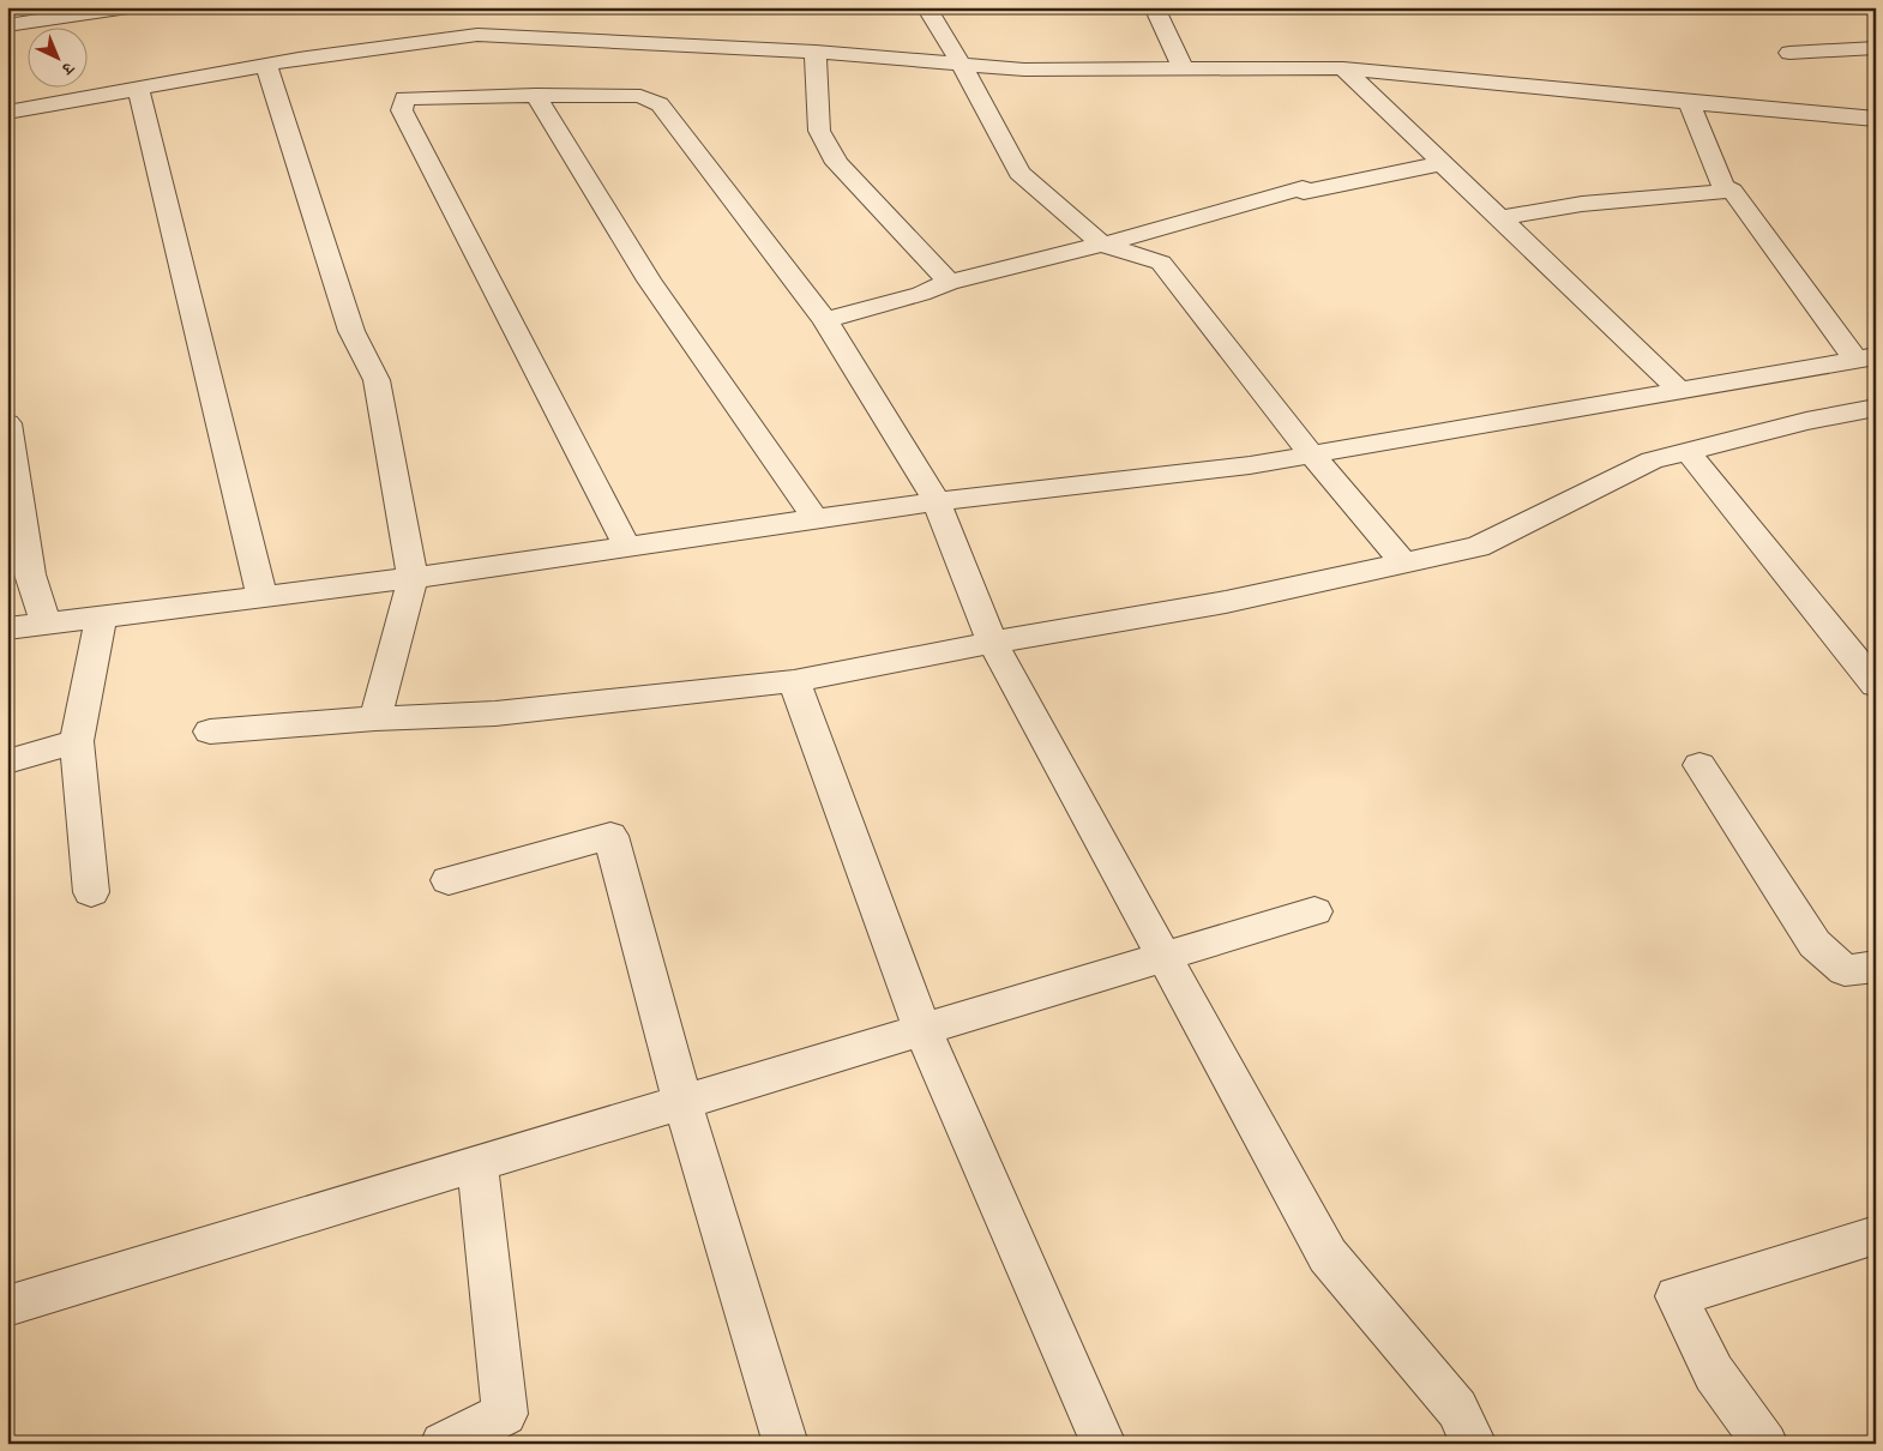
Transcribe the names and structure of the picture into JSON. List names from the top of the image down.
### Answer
{
  "north": "bottom right"
}
